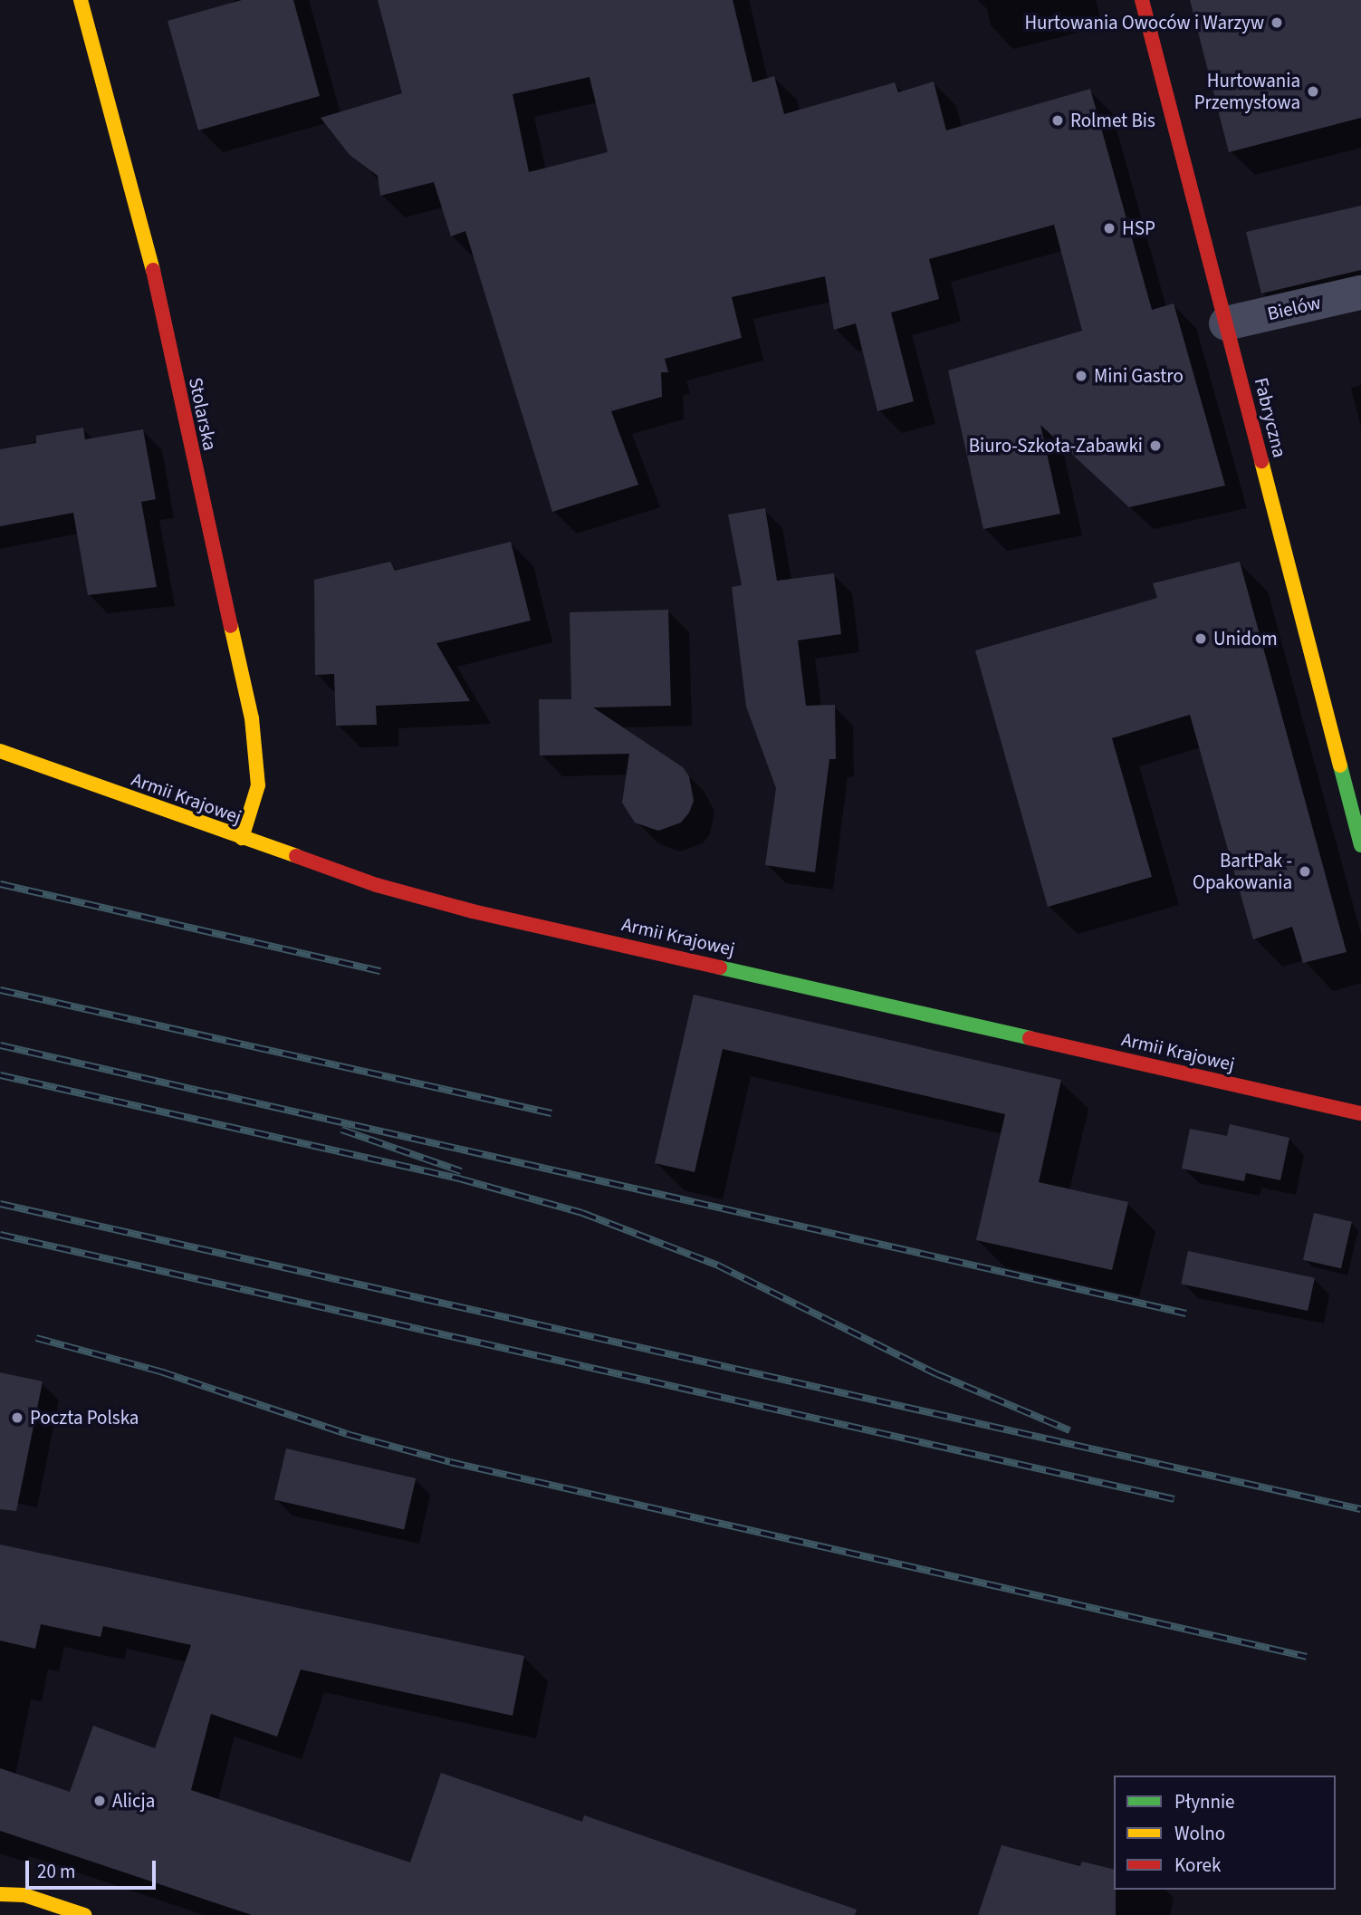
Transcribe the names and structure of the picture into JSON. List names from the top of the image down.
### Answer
{
  "streets": {
    "street": [
      "Bielów",
      "Stolarska",
      "Fabryczna",
      "Armii Krajowej"
    ]
  },
  "crossings": [
    ["Bielów", "Fabryczna"],
    ["Stolarska", "Armii Krajowej"]
  ],
  "places": [
    "Hurtowania Owoców i Warzyw",
    "Hurtowania Przemysłowa",
    "Rolmet Bis",
    "HSP",
    "Mini Gastro",
    "Biuro-Szkoła-Zabawki",
    "Unidom",
    "BartPak - Opakowania",
    "Poczta Polska",
    "Alicja"
  ],
  "legend": ["Płynnie", "Wolno", "Korek"],
  "scale_bar": "20 m"
}
